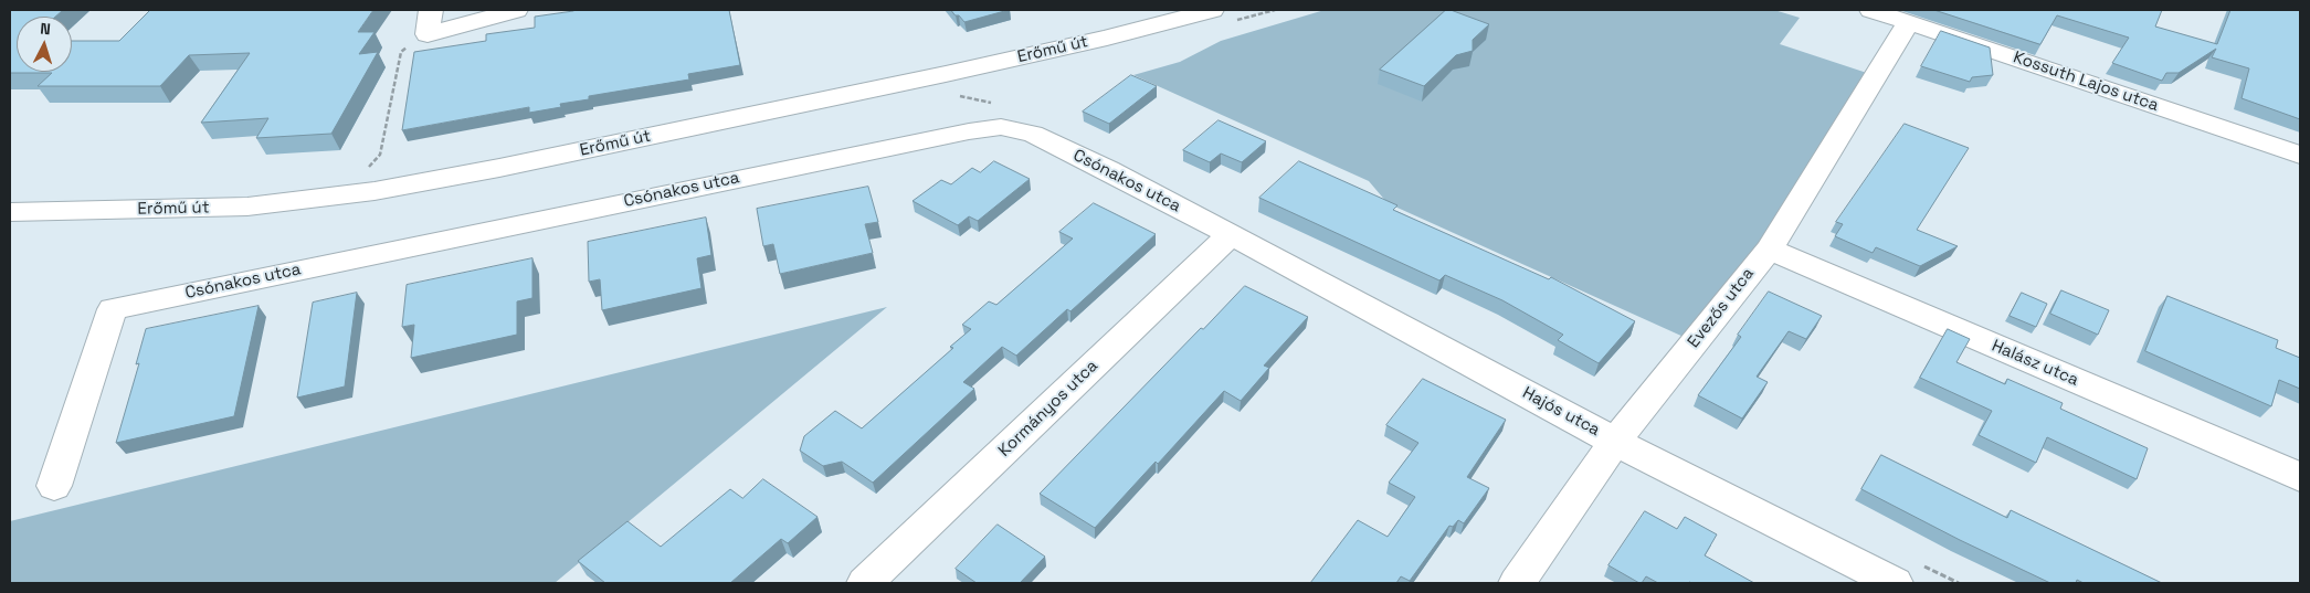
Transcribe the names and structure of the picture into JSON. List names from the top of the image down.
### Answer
{
  "streets": {
    "street": [
      "Erőmű út",
      "Kossuth Lajos utca",
      "Csónakos utca",
      "Evezős utca",
      "Halász utca",
      "Kormányos utca",
      "Hajós utca"
    ]
  },
  "crossings": [
    ["Kossuth Lajos utca", "Evezős utca"],
    ["Csónakos utca", "Kormányos utca"],
    ["Csónakos utca", "Hajós utca"],
    ["Evezős utca", "Halász utca"],
    ["Evezős utca", "Hajós utca"],
    ["Kormányos utca", "Hajós utca"]
  ],
  "north": "top"
}
